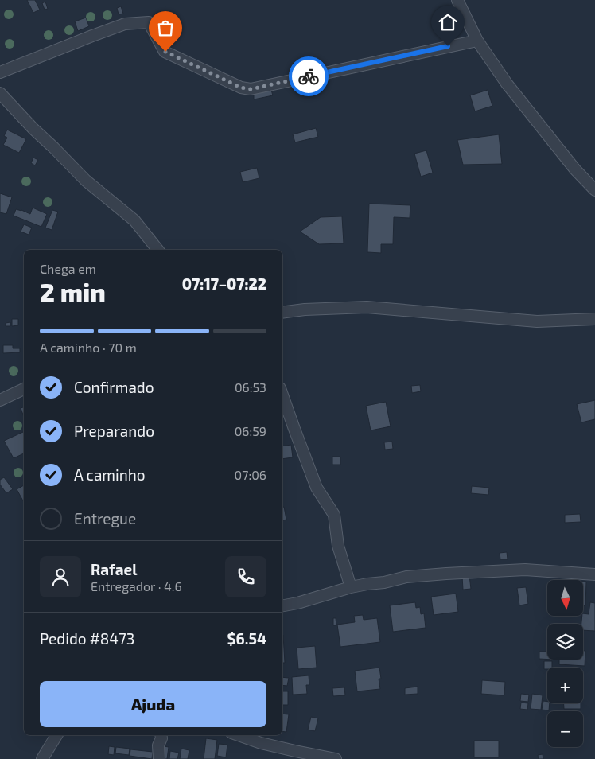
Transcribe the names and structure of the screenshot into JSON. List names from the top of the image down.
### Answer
{
  "north": "bottom",
  "page": {
    "heading": ["2 min", "Chega em", "07:17–07:22"],
    "panel": [
      "Rafael",
      "Entregador · 4.6",
      "Pedido #8473",
      "$6.54"
    ],
    "bar": "A caminho · 70 m",
    "list": [
      ["Confirmado", "06:53"],
      ["Preparando", "06:59"],
      ["A caminho", "07:06"],
      "Entregue"
    ],
    "map_buttons": ["+", "−"],
    "buttons": "Ajuda"
  }
}
